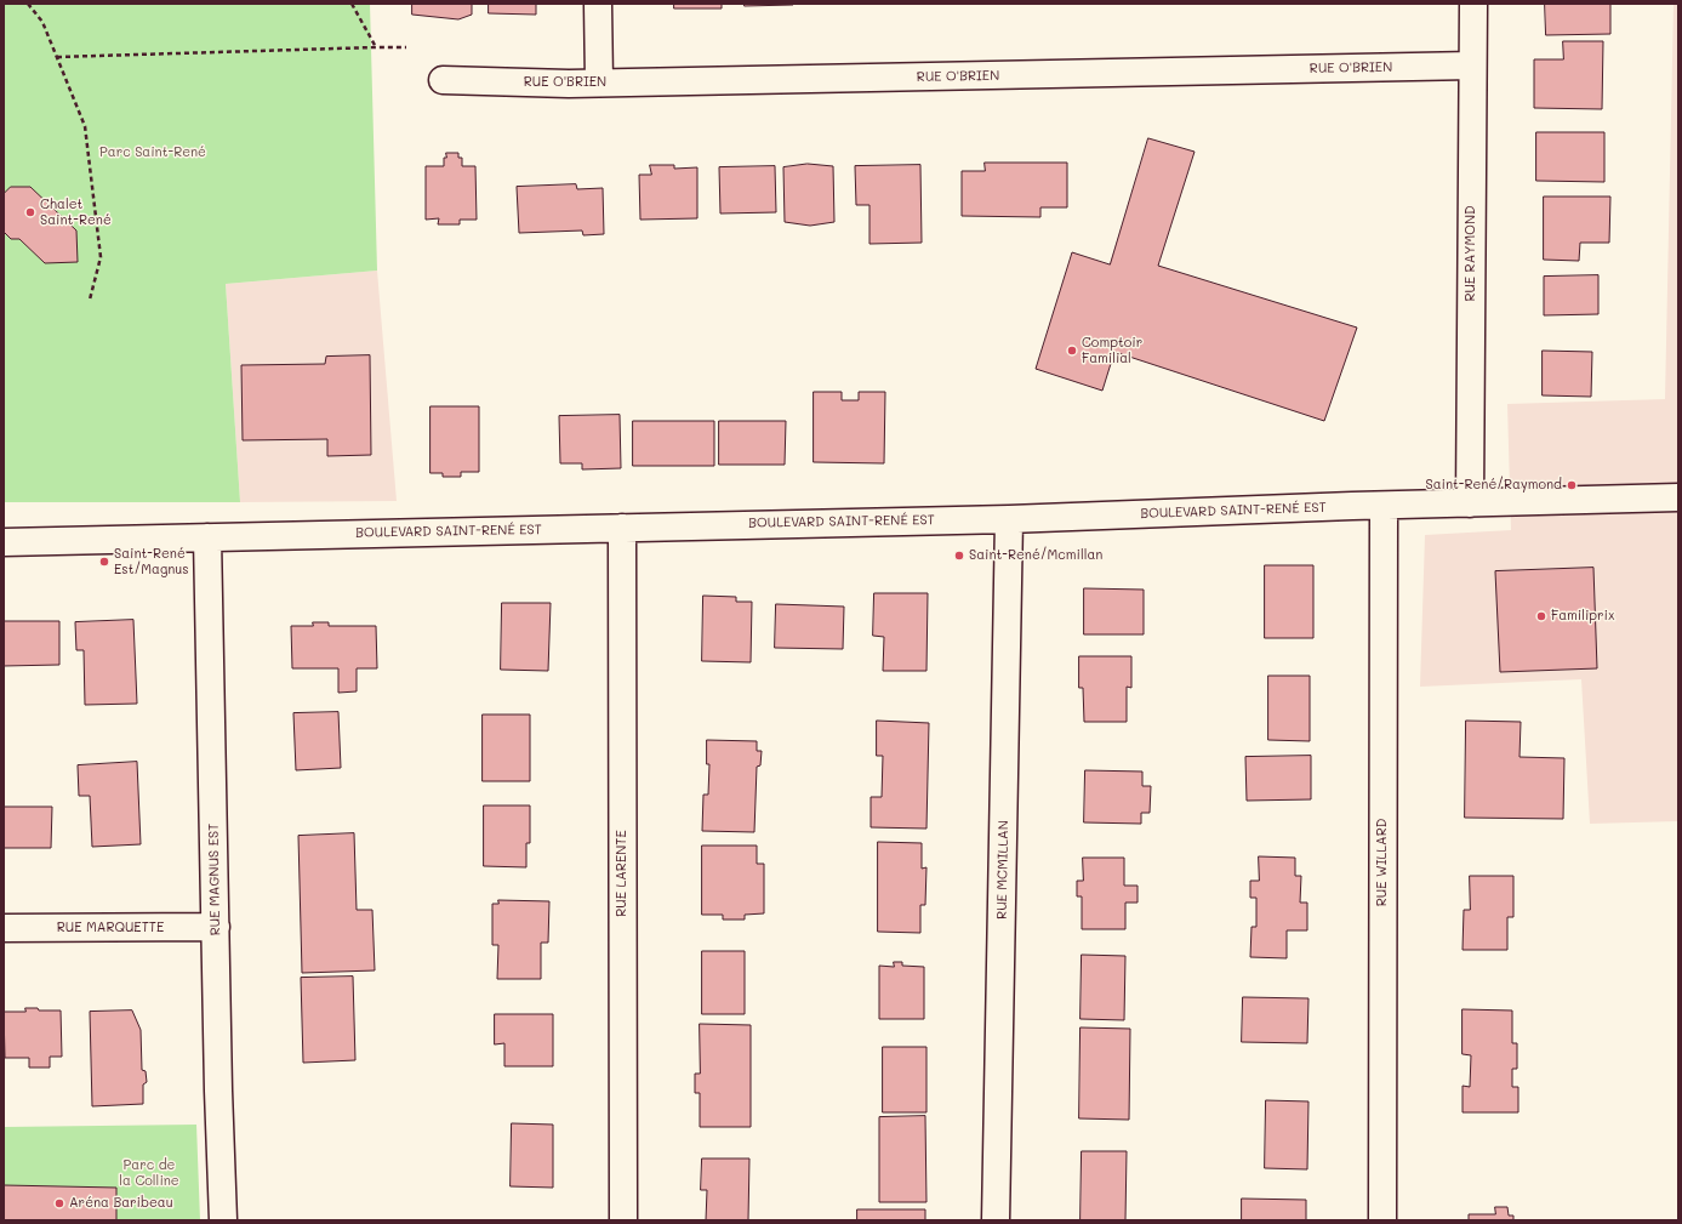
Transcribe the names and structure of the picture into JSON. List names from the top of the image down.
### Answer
{
  "streets": {
    "street": [
      "RUE O'BRIEN",
      "RUE RAYMOND",
      "BOULEVARD SAINT-RENÉ EST",
      "RUE WILLARD",
      "RUE MCMILLAN",
      "RUE LARENTE",
      "RUE MAGNUS EST",
      "RUE MARQUETTE"
    ]
  },
  "crossings": [
    ["RUE O'BRIEN", "RUE RAYMOND"],
    ["RUE RAYMOND", "BOULEVARD SAINT-RENÉ EST"],
    ["BOULEVARD SAINT-RENÉ EST", "RUE WILLARD"],
    ["BOULEVARD SAINT-RENÉ EST", "RUE MCMILLAN"],
    ["BOULEVARD SAINT-RENÉ EST", "RUE LARENTE"],
    ["BOULEVARD SAINT-RENÉ EST", "RUE MAGNUS EST"],
    ["RUE MAGNUS EST", "RUE MARQUETTE"]
  ],
  "parks": ["Parc Saint-René", "Parc de la Colline"],
  "places": [
    "Chalet Saint-René",
    "Comptoir Familial",
    "Saint-René/Raymond",
    "Saint-René/Mcmillan",
    "Saint-René Est/Magnus",
    "Familiprix",
    "Aréna Baribeau"
  ]
}
